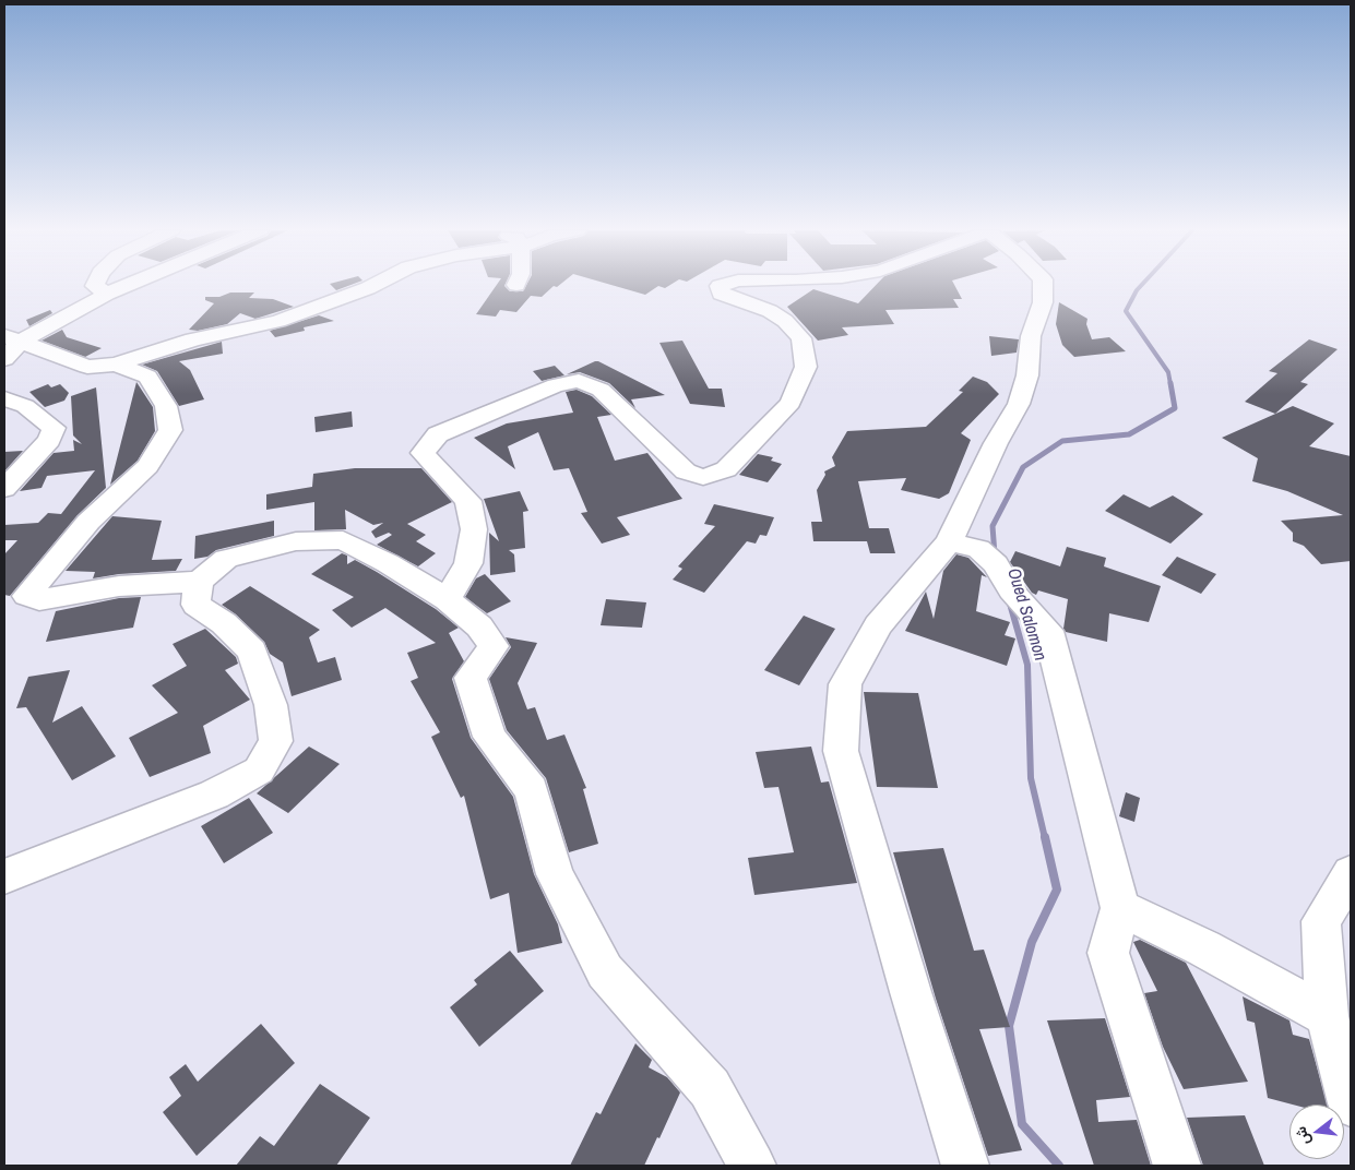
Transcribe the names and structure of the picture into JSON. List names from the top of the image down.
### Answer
{
  "water": ["Oued Salomon"],
  "north": "left"
}
